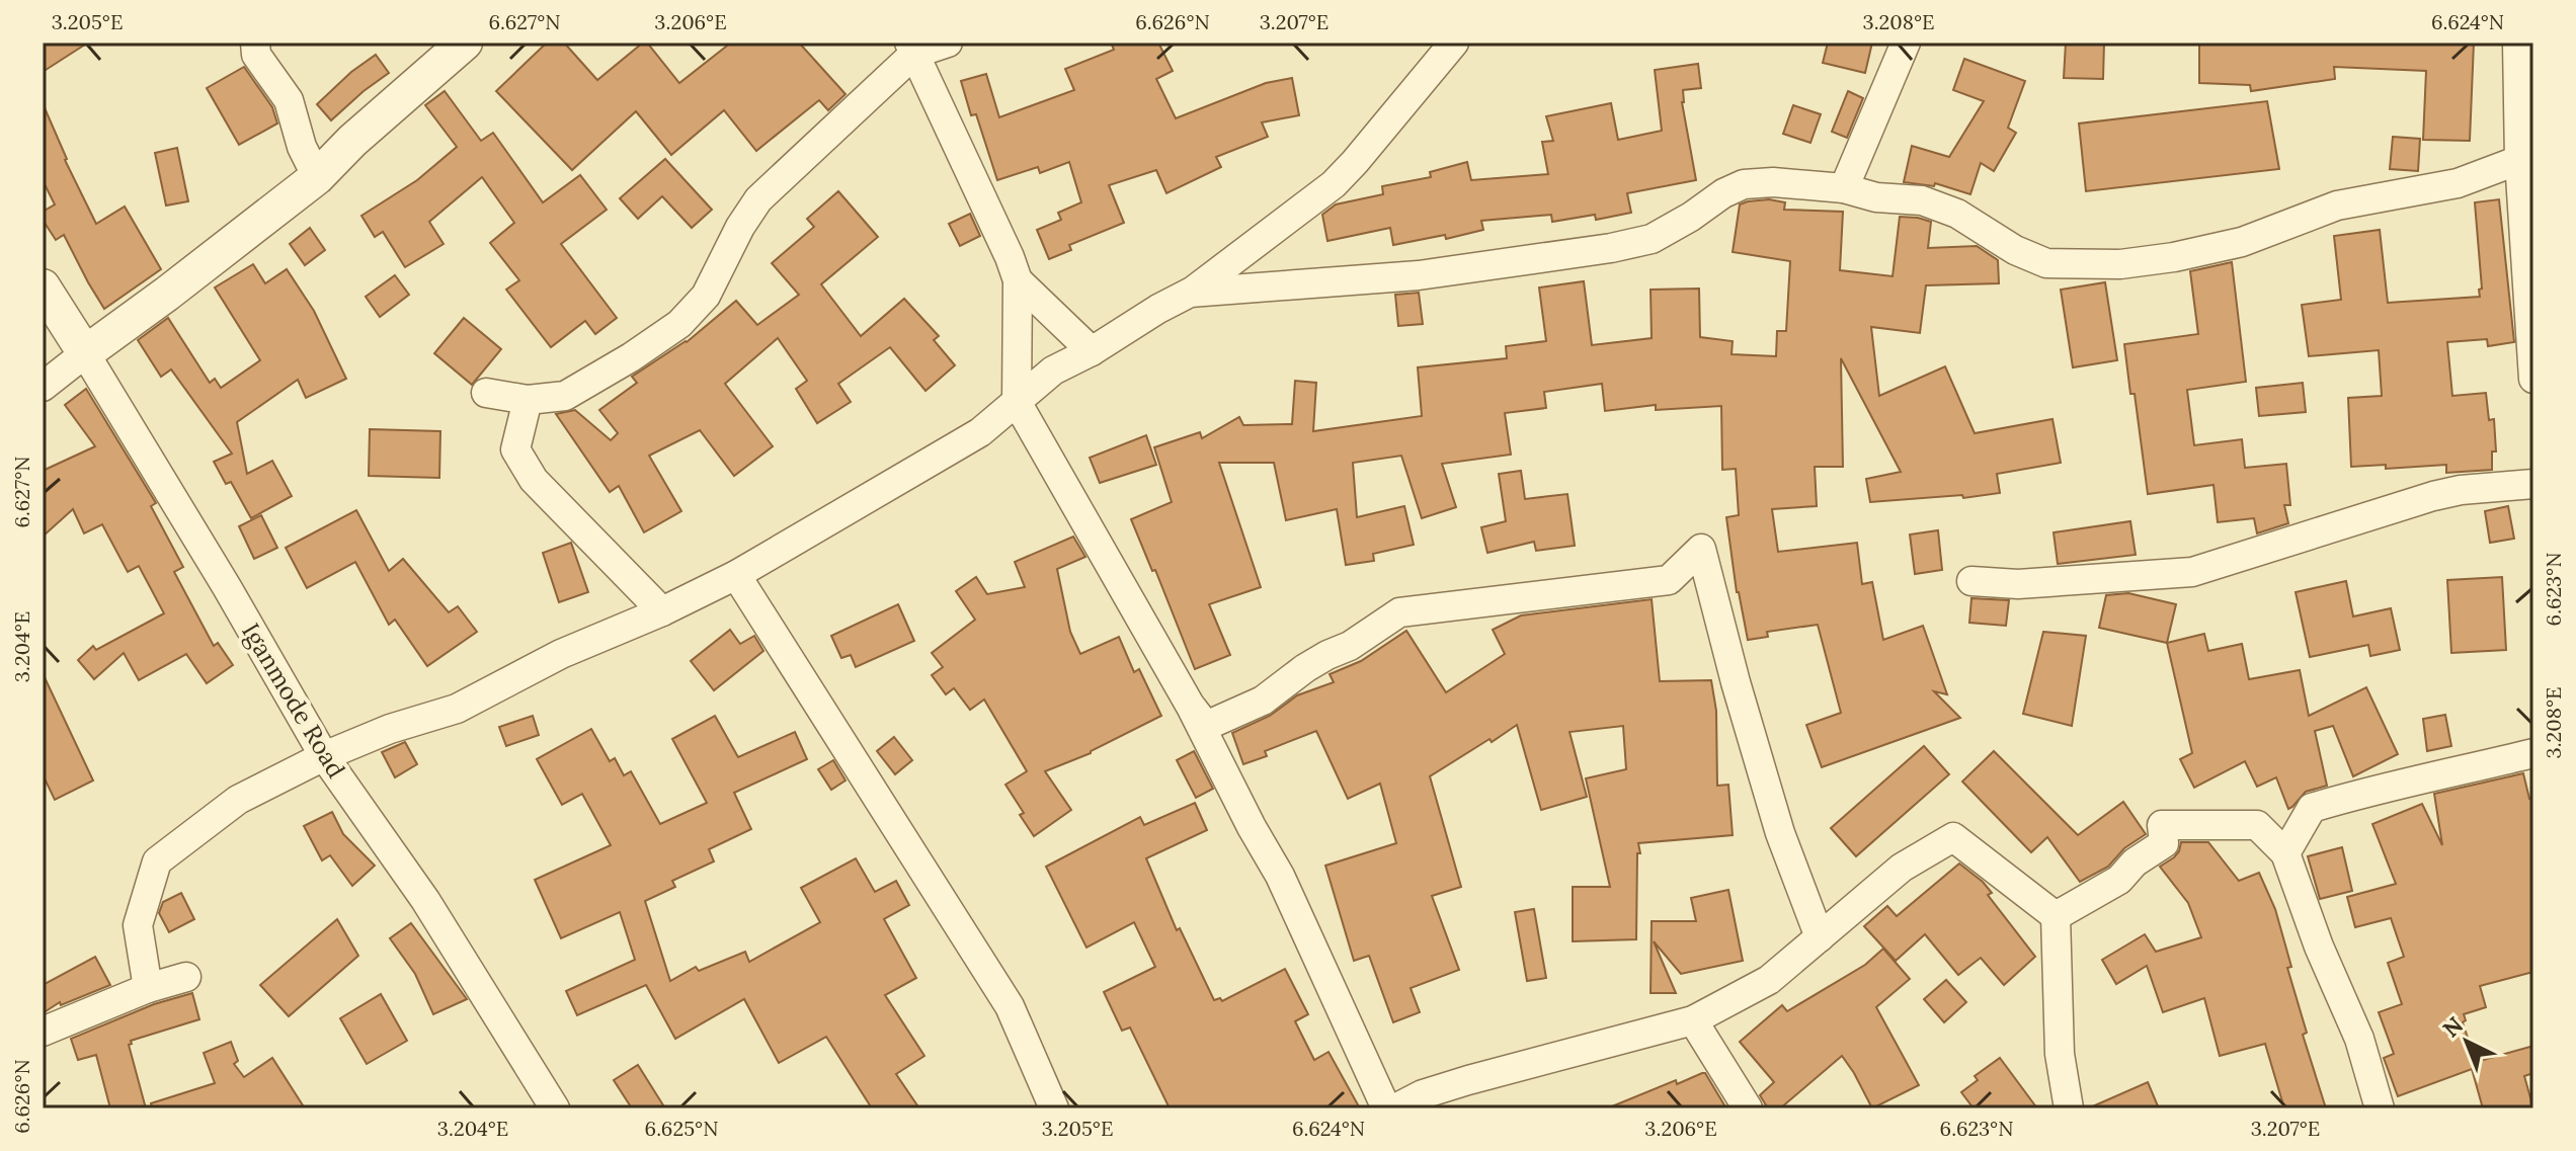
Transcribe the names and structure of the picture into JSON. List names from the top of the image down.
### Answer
{
  "streets": {
    "street": ["Iganmode Road"]
  },
  "north": "top left",
  "coordinates": [
    "3.205°E",
    "6.627°N",
    "3.206°E",
    "6.626°N",
    "3.207°E",
    "3.208°E",
    "6.624°N",
    "6.623°N",
    "3.204°E",
    "6.625°N"
  ]
}
